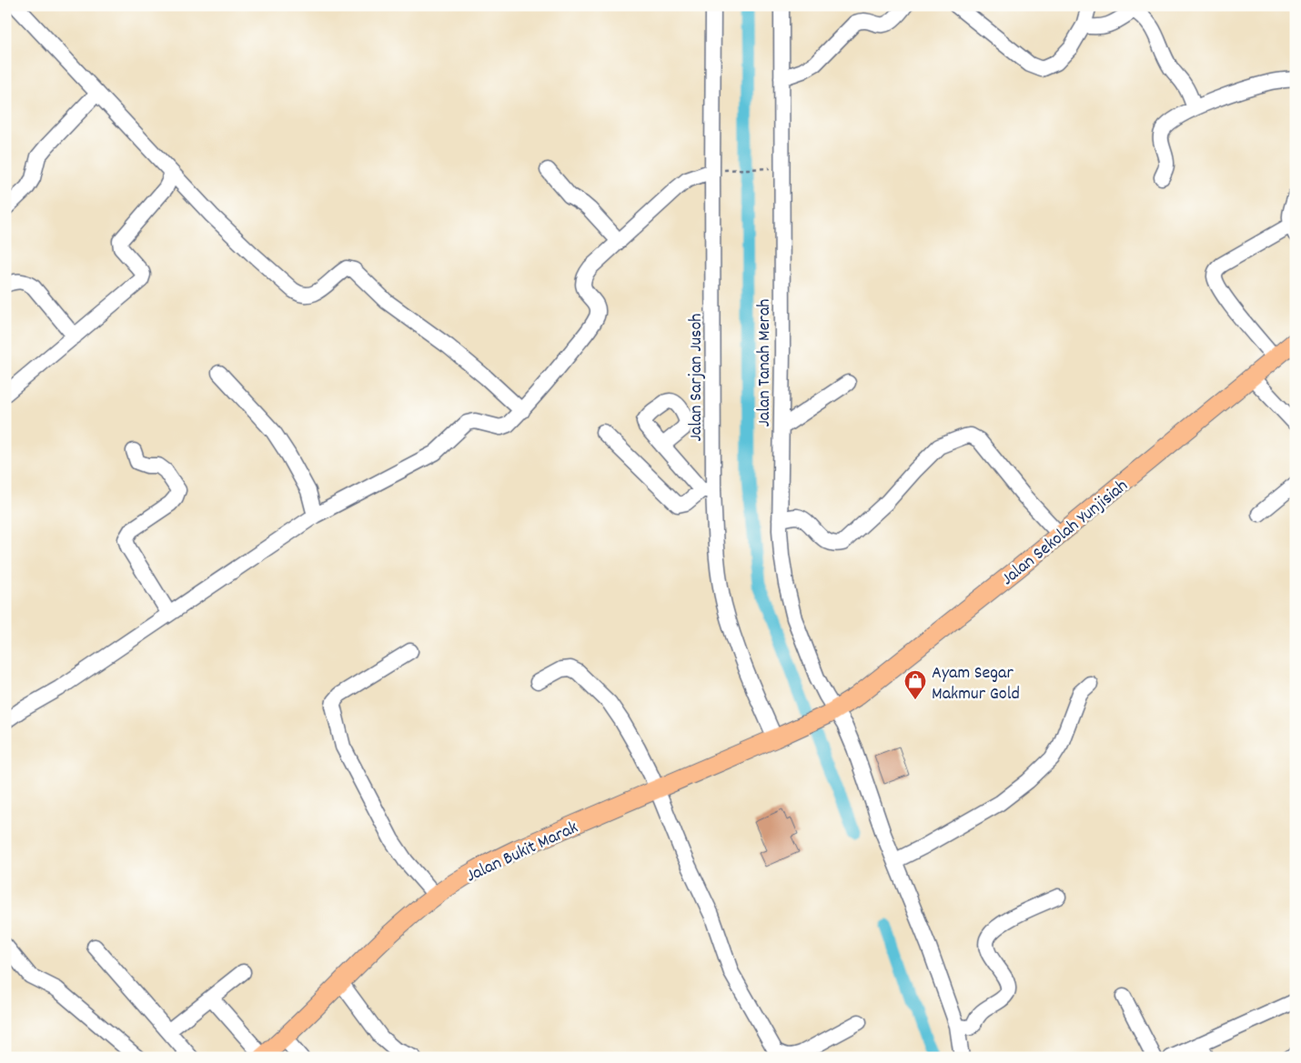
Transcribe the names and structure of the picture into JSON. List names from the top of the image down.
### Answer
{
  "streets": {
    "main road": ["Jalan Sekolah Yunjisiah", "Jalan Bukit Marak"],
    "street": ["Jalan Tanah Merah", "Jalan Sarjan Jusoh"]
  },
  "crossings": [
    ["Jalan Tanah Merah", "Jalan Sekolah Yunjisiah"],
    ["Jalan Tanah Merah", "Jalan Bukit Marak"],
    ["Jalan Sarjan Jusoh", "Jalan Bukit Marak"],
    ["Jalan Sekolah Yunjisiah", "Jalan Bukit Marak"]
  ],
  "places": {
    "shop": ["Ayam Segar Makmur Gold"]
  }
}
